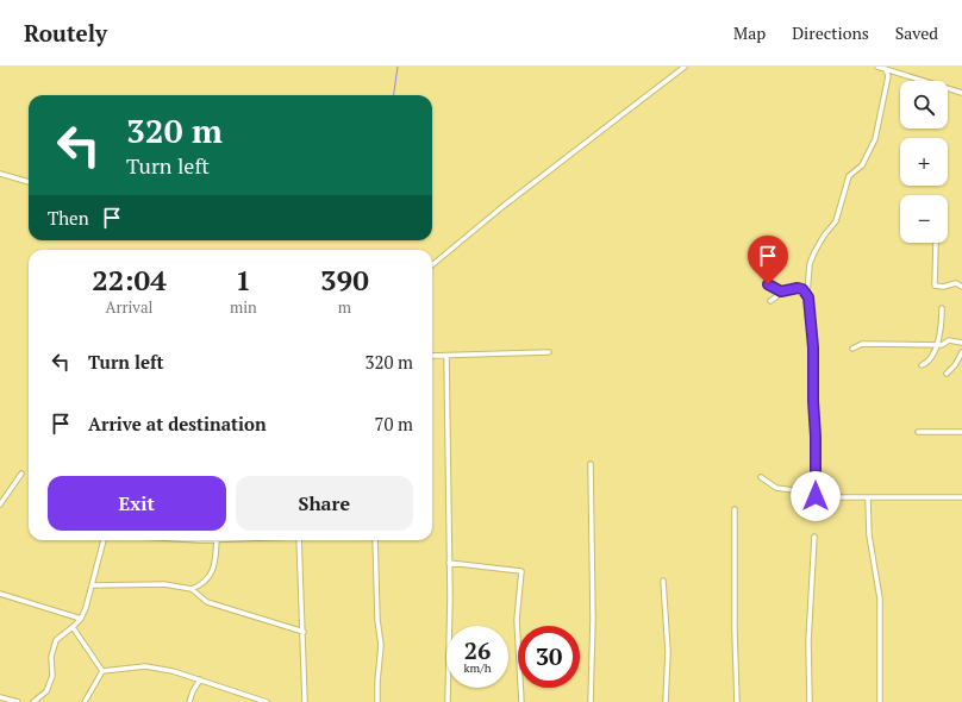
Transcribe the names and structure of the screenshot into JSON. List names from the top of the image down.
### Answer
{
  "page": {
    "header": "Routely",
    "nav": ["Map", "Directions", "Saved"],
    "map_buttons": ["+", "−"],
    "turn": ["320 m", "Turn left"],
    "then": "Then",
    "eta": [
      "22:04",
      "Arrival",
      "1",
      "min",
      "390",
      "m"
    ],
    "list": [
      {
        "name": "Turn left",
        "value": "320 m"
      },
      {
        "name": "Arrive at destination",
        "value": "70 m"
      }
    ],
    "buttons": ["Exit", "Share"],
    "speed": "26 km/h",
    "limit": "30"
  }
}
